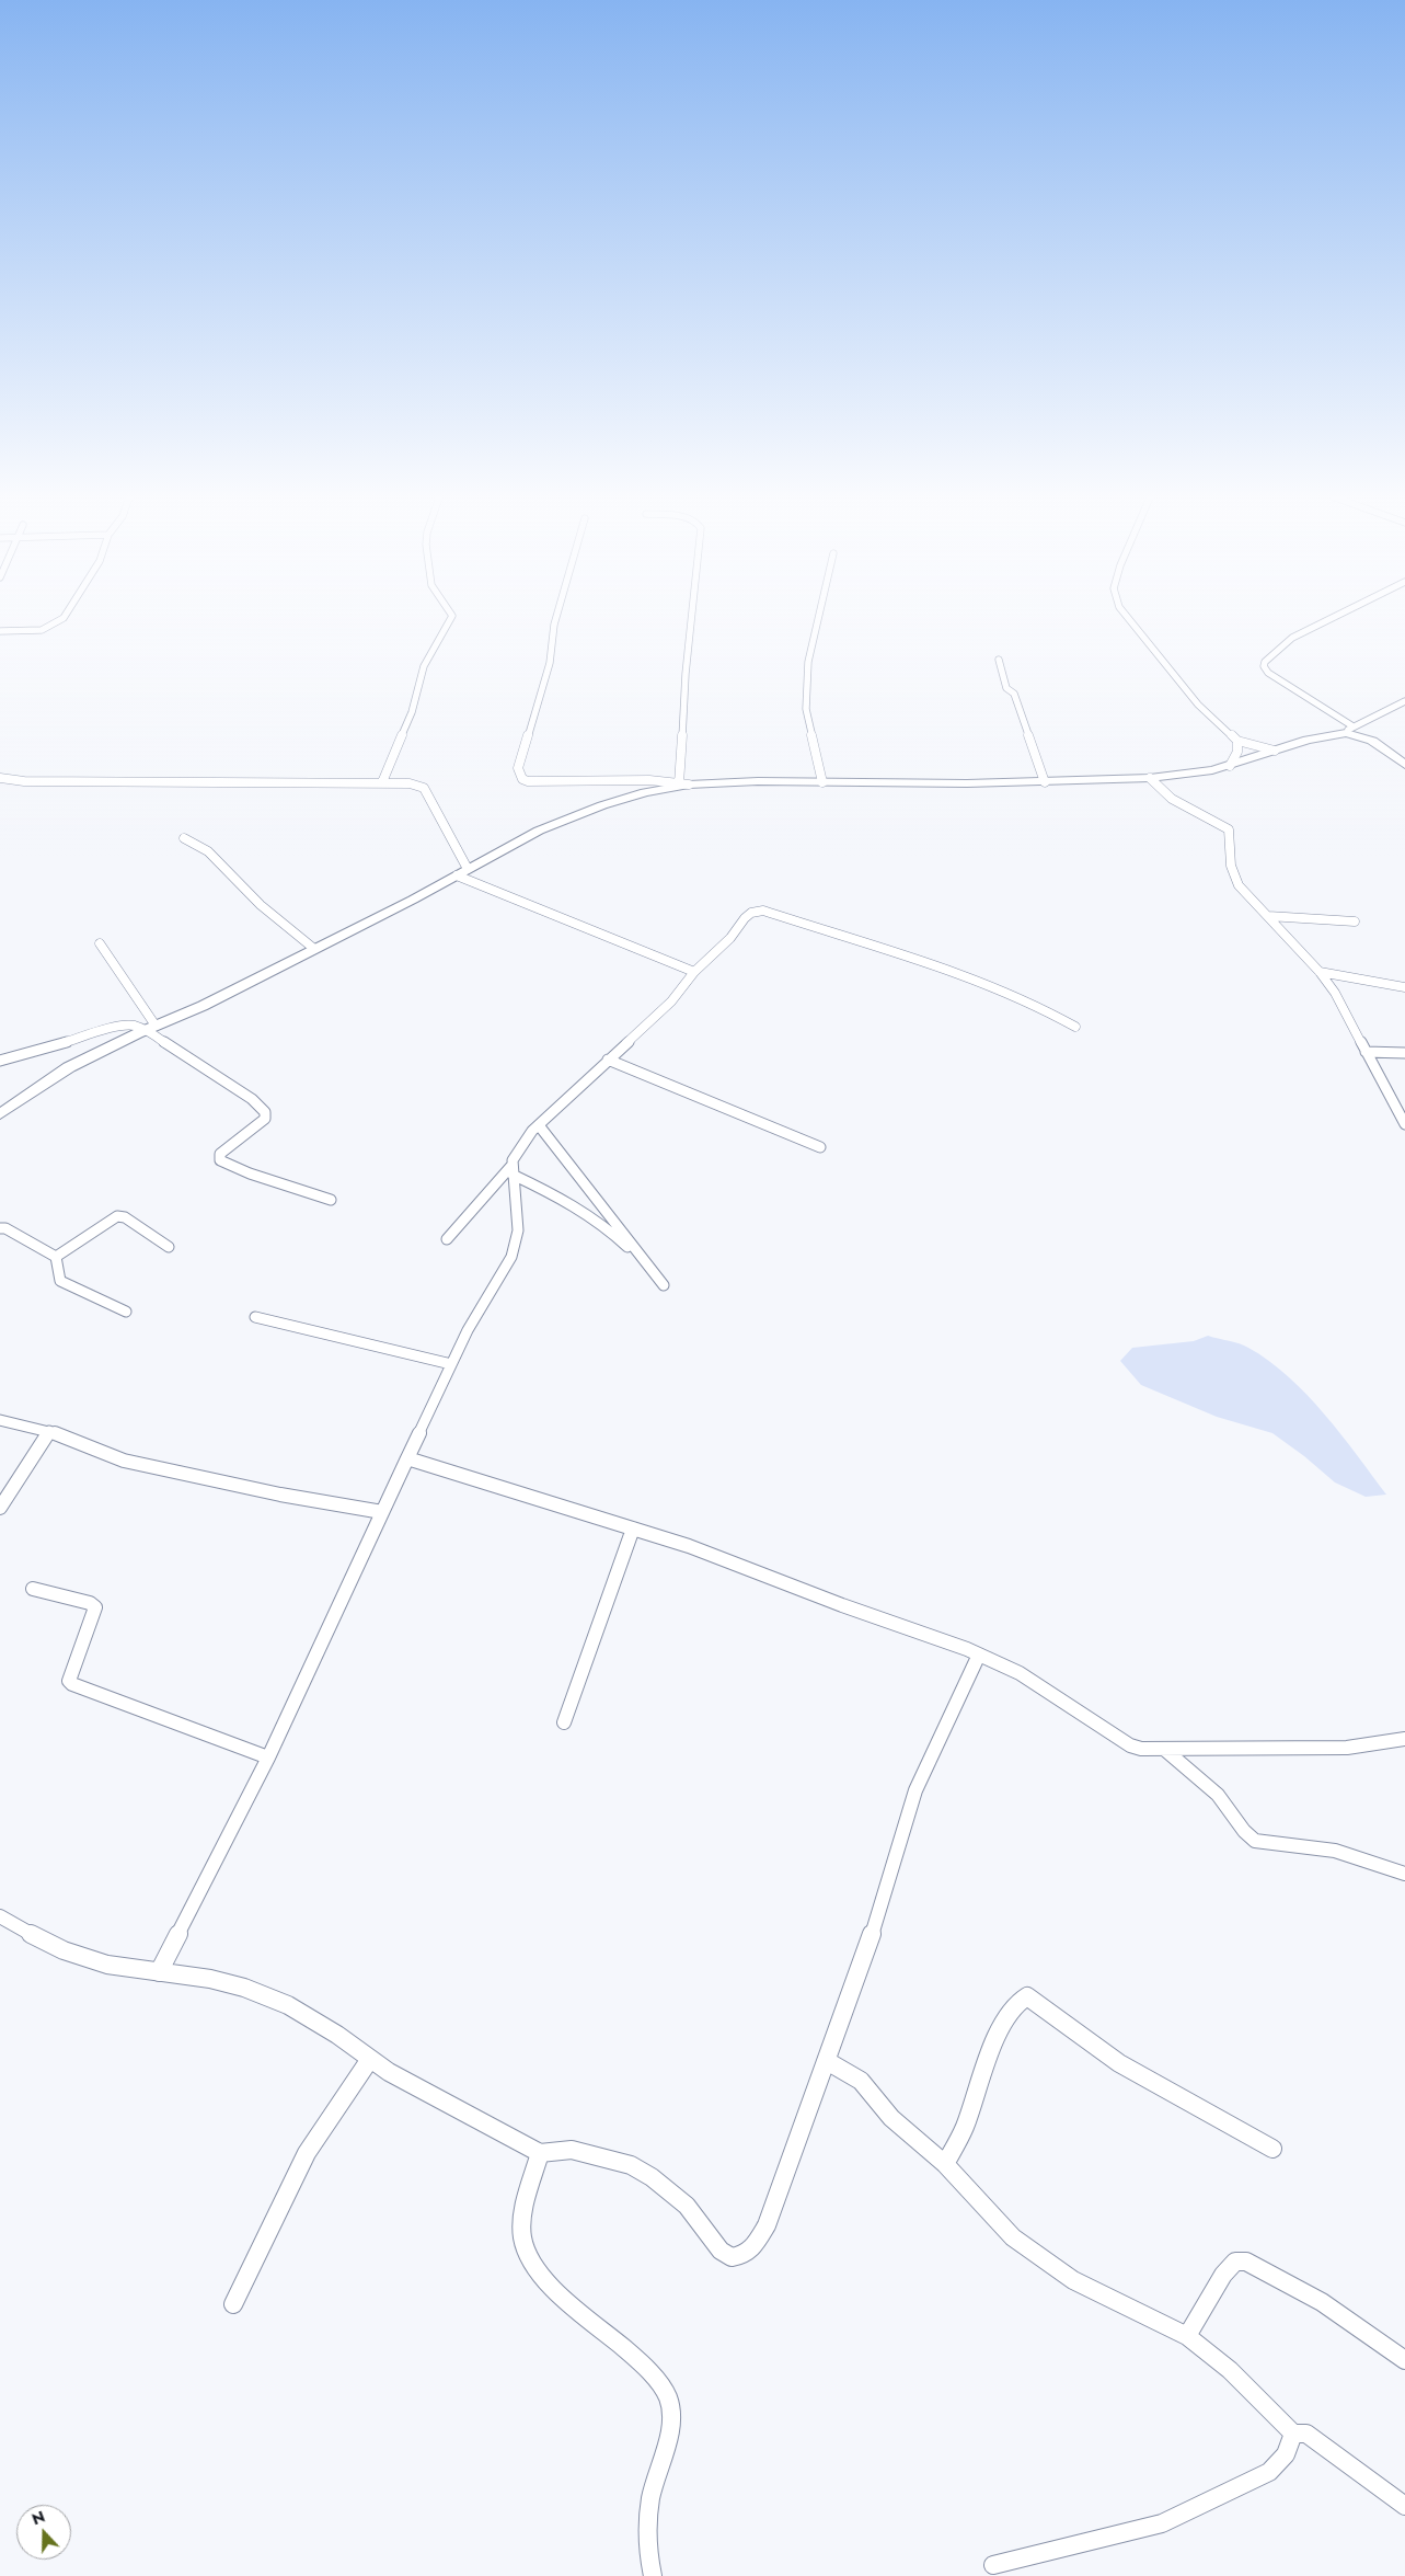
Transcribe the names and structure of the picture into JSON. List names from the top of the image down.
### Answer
{
  "north": "top"
}
